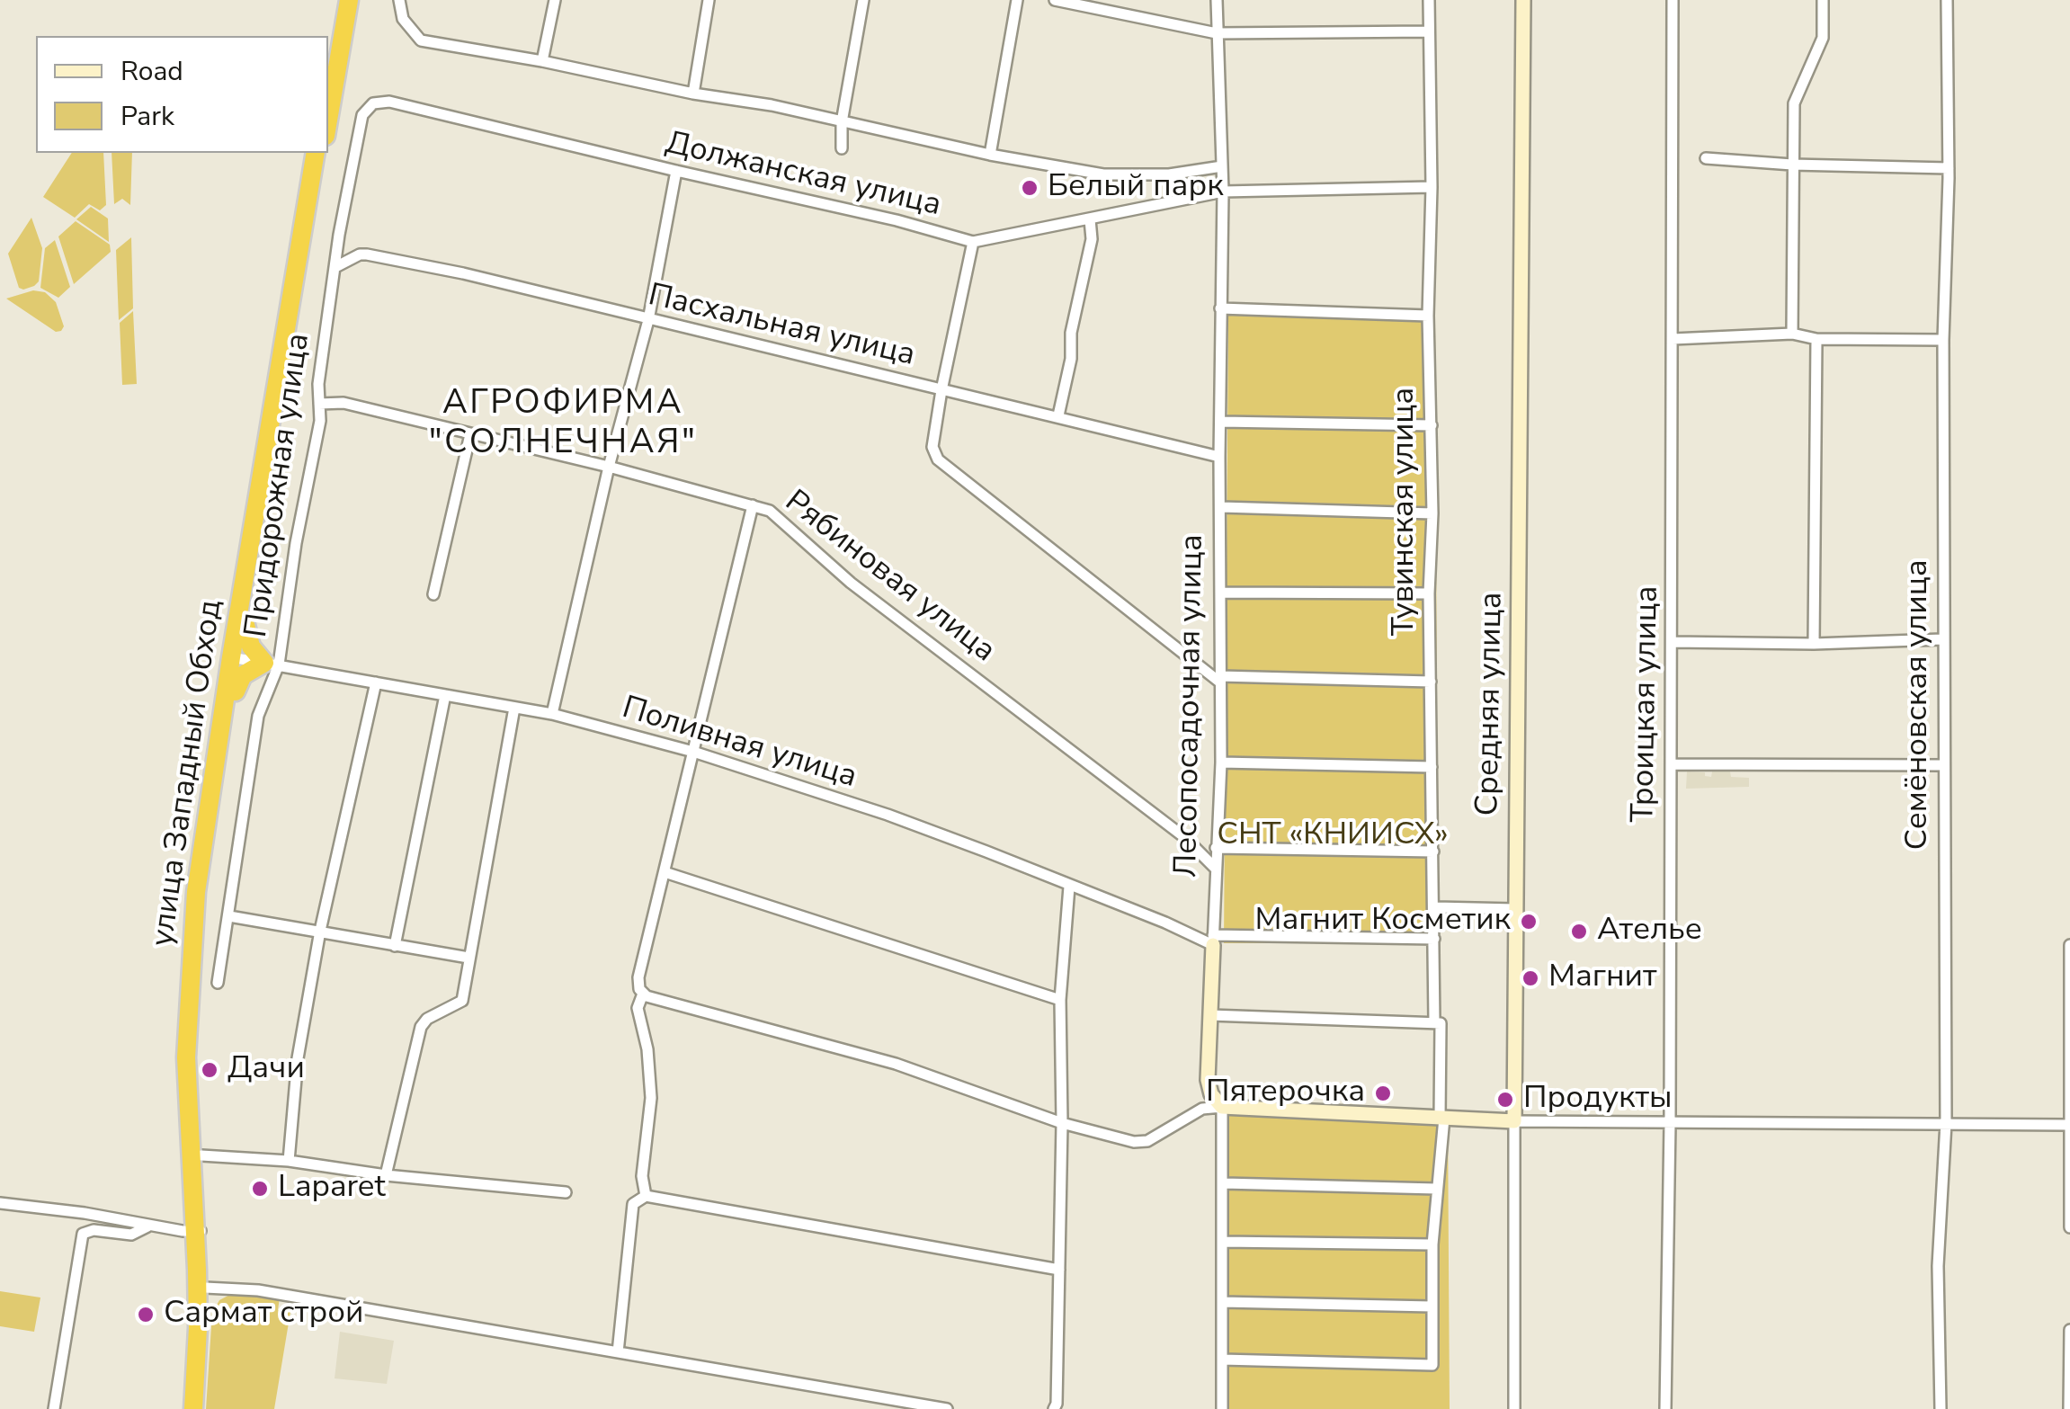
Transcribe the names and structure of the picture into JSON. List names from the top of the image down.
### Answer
{
  "streets": {
    "highway": ["улица Западный Обход"],
    "street": [
      "Должанская улица",
      "Пасхальная улица",
      "Придорожная улица",
      "Тувинская улица",
      "Рябиновая улица",
      "Средняя улица",
      "Троицкая улица",
      "Семёновская улица",
      "Лесопосадочная улица",
      "Поливная улица"
    ]
  },
  "crossings": [
    ["Должанская улица", "Придорожная улица"],
    ["Должанская улица", "Тувинская улица"],
    ["Должанская улица", "Лесопосадочная улица"],
    ["Пасхальная улица", "Придорожная улица"],
    ["Пасхальная улица", "Лесопосадочная улица"],
    ["Придорожная улица", "Рябиновая улица"],
    ["Придорожная улица", "Поливная улица"],
    ["Тувинская улица", "Лесопосадочная улица"],
    ["Рябиновая улица", "Лесопосадочная улица"],
    ["Лесопосадочная улица", "Поливная улица"],
    ["Поливная улица", "улица Западный Обход"]
  ],
  "districts": ["АГРОФИРМА \"СОЛНЕЧНАЯ\""],
  "parks": ["СНТ «КНИИСХ»"],
  "places": [
    "Белый парк",
    "Магнит Косметик",
    "Ателье",
    "Магнит",
    "Дачи",
    "Пятерочка",
    "Продукты",
    "Laparet",
    "Сармат строй"
  ],
  "legend": ["Road", "Park"]
}
